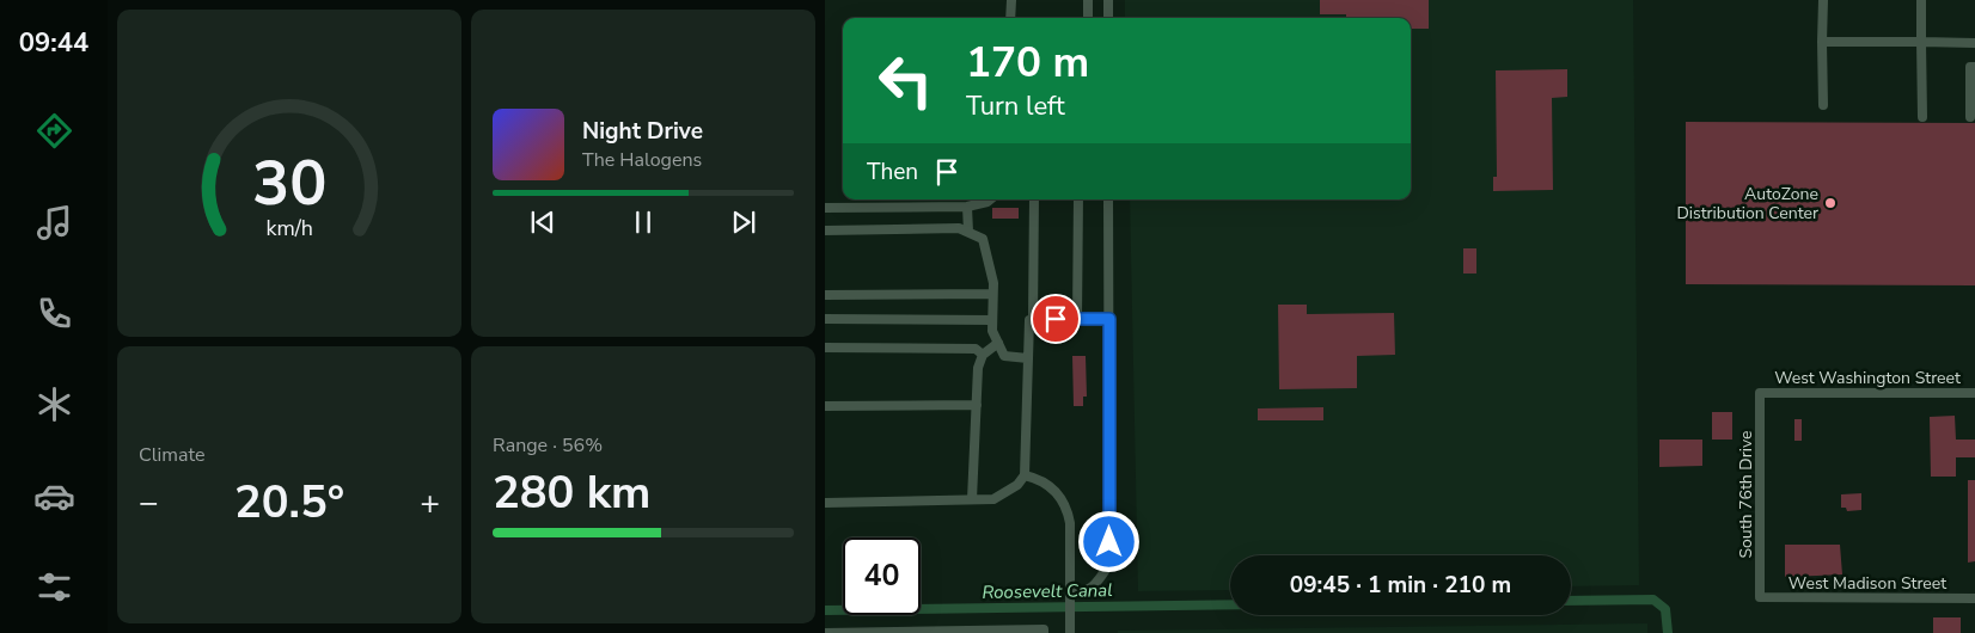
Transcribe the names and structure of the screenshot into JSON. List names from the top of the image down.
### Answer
{
  "streets": {
    "street": ["West Washington Street", "South 76th Drive", "West Madison Street"]
  },
  "crossings": [
    ["West Washington Street", "South 76th Drive"],
    ["South 76th Drive", "West Madison Street"]
  ],
  "water": ["Roosevelt Canal"],
  "places": ["AutoZone Distribution Center"],
  "page": {
    "tabs": "09:44",
    "turn": ["170 m", "Turn left"],
    "song": ["Night Drive", "The Halogens"],
    "then": "Then",
    "tile": [
      "Climate",
      ["Range · 56%", "280 km"]
    ],
    "heat": ["−", "20.5°", "+"],
    "limit": "40",
    "trip": "09:45 · 1 min · 210 m",
    "gauge": ["30", "km/h"]
  }
}
